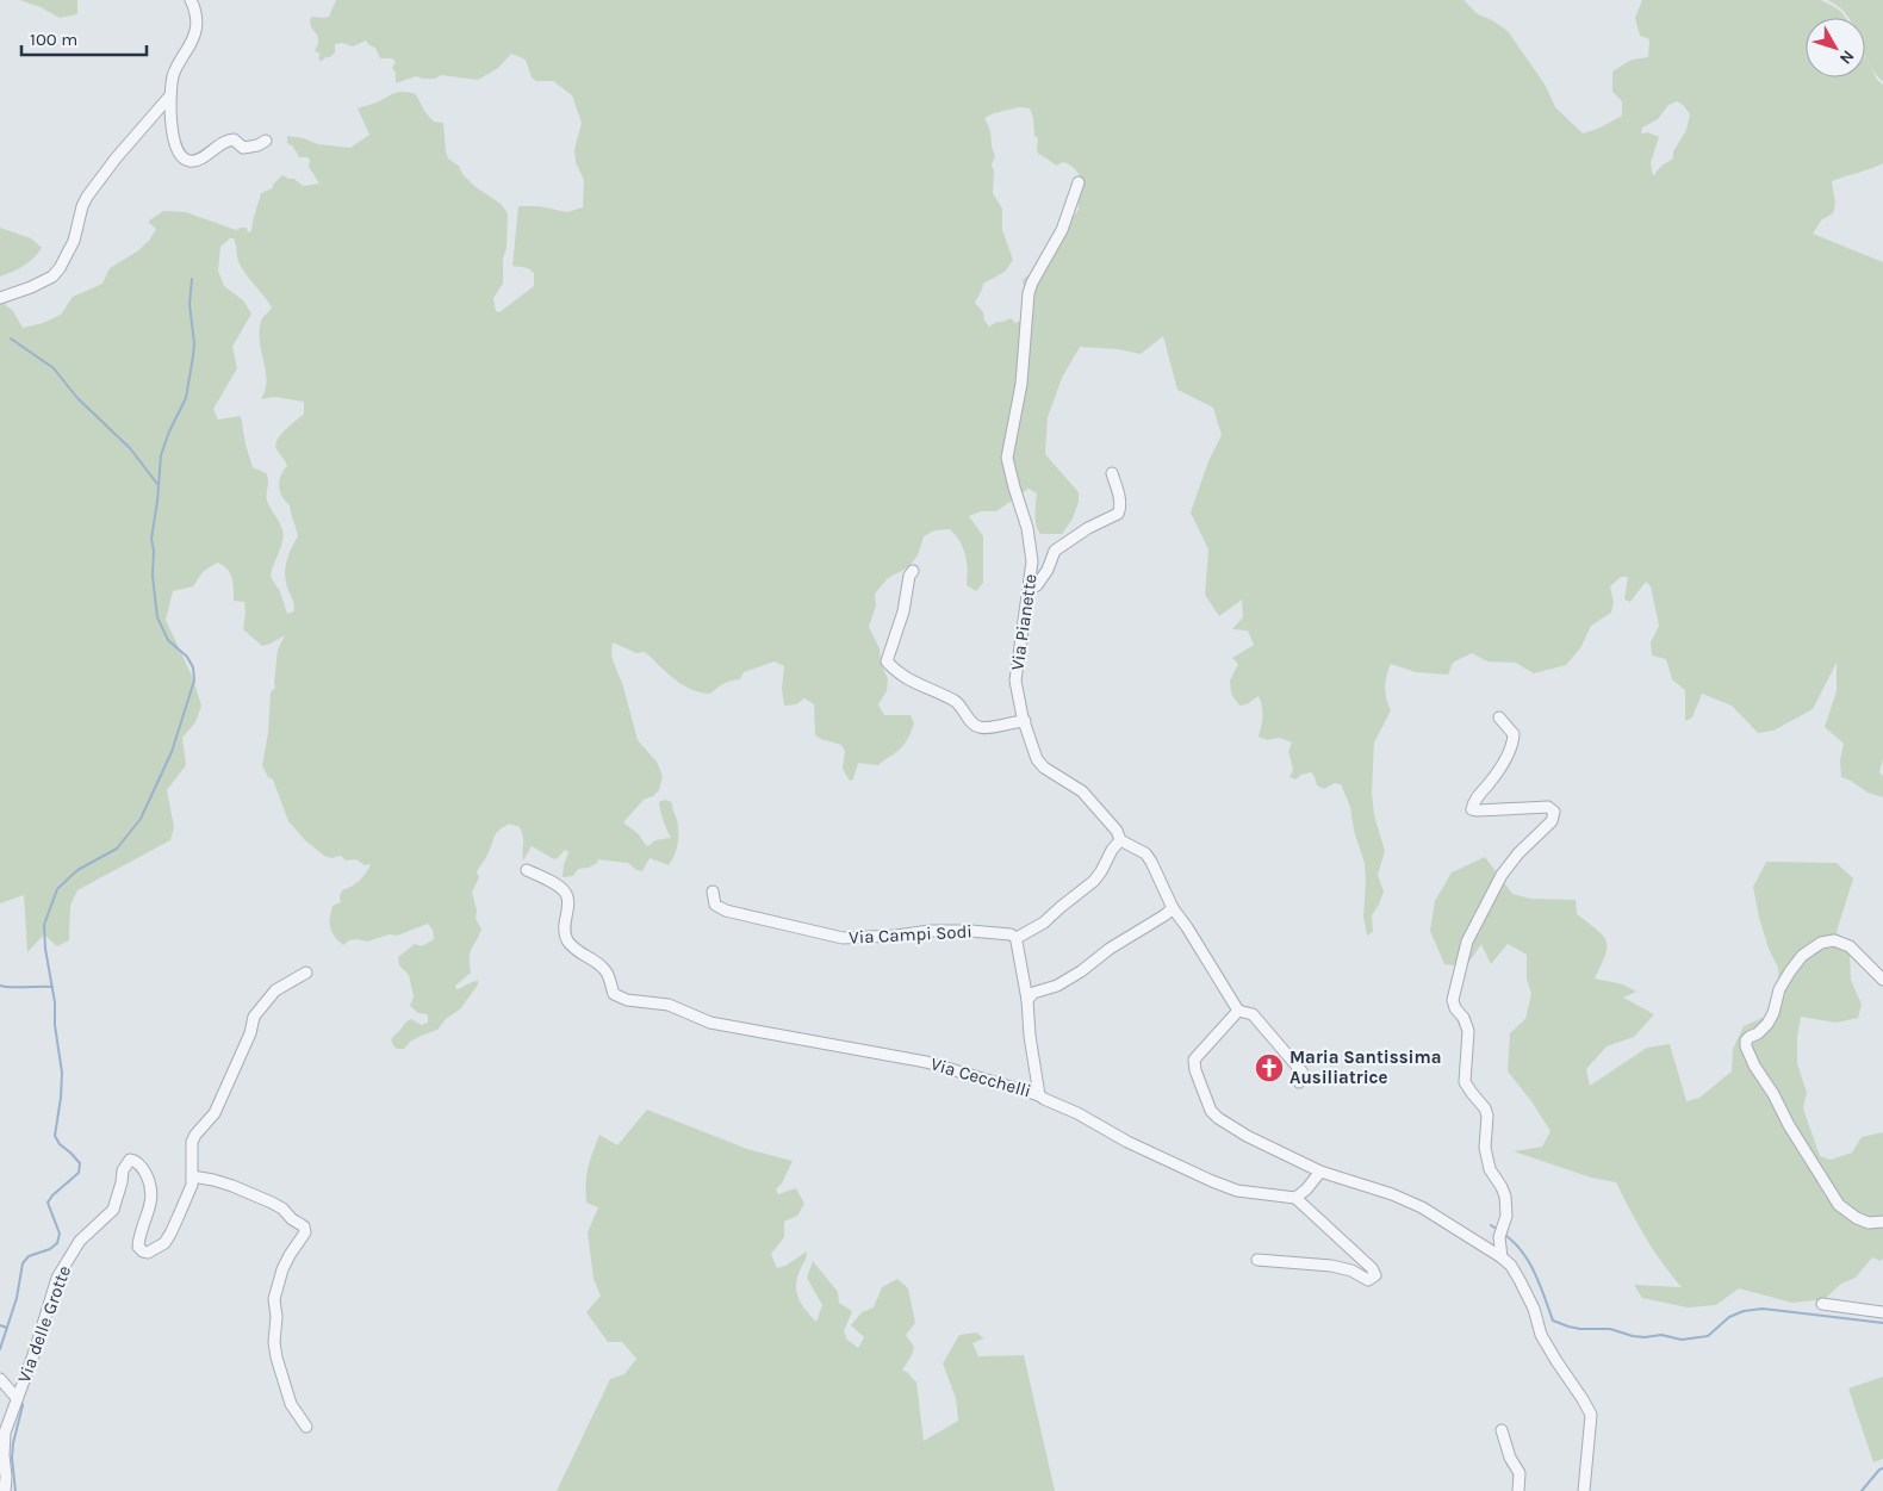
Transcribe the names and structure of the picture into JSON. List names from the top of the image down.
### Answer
{
  "streets": {
    "street": [
      "Via Pianette",
      "Via Campi Sodi",
      "Via Cecchelli",
      "Via delle Grotte"
    ]
  },
  "places": {
    "church": ["Maria Santissima Ausiliatrice"]
  },
  "scale_bar": "100 m",
  "north": "bottom right"
}
